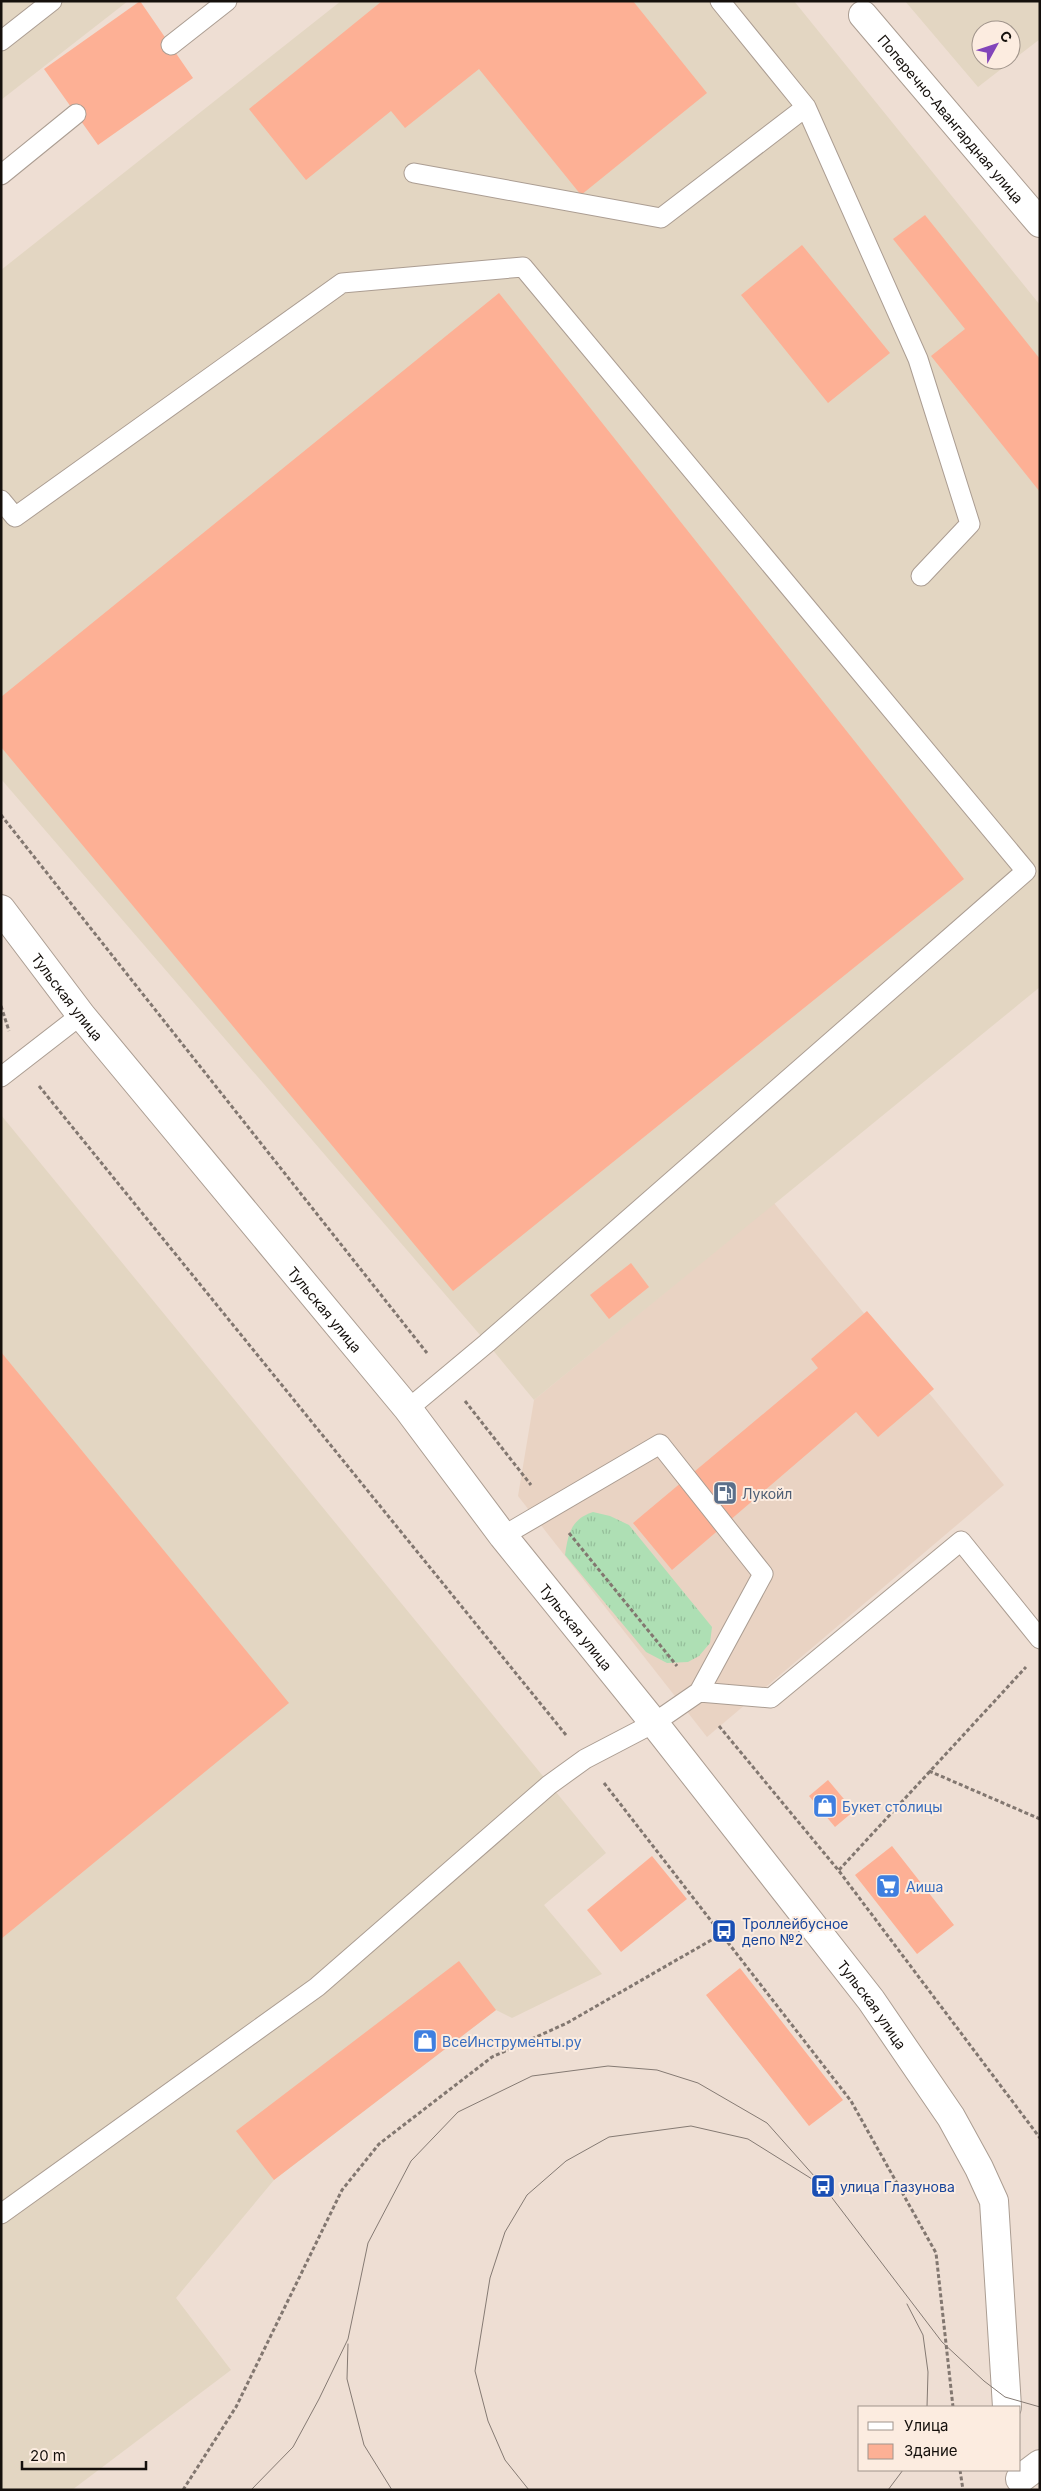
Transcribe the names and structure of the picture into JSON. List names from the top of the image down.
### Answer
{
  "streets": {
    "main road": ["Поперечно-Авангардная улица", "Тульская улица"]
  },
  "places": {
    "fuel station": ["Лукойл"],
    "shop": ["Букет столицы", "ВсеИнструменты.ру"],
    "supermarket": ["Аиша"],
    "bus stop": ["Троллейбусное депо №2", "улица Глазунова"]
  },
  "legend": ["Улица", "Здание"],
  "scale_bar": "20 m",
  "north": "top right"
}
